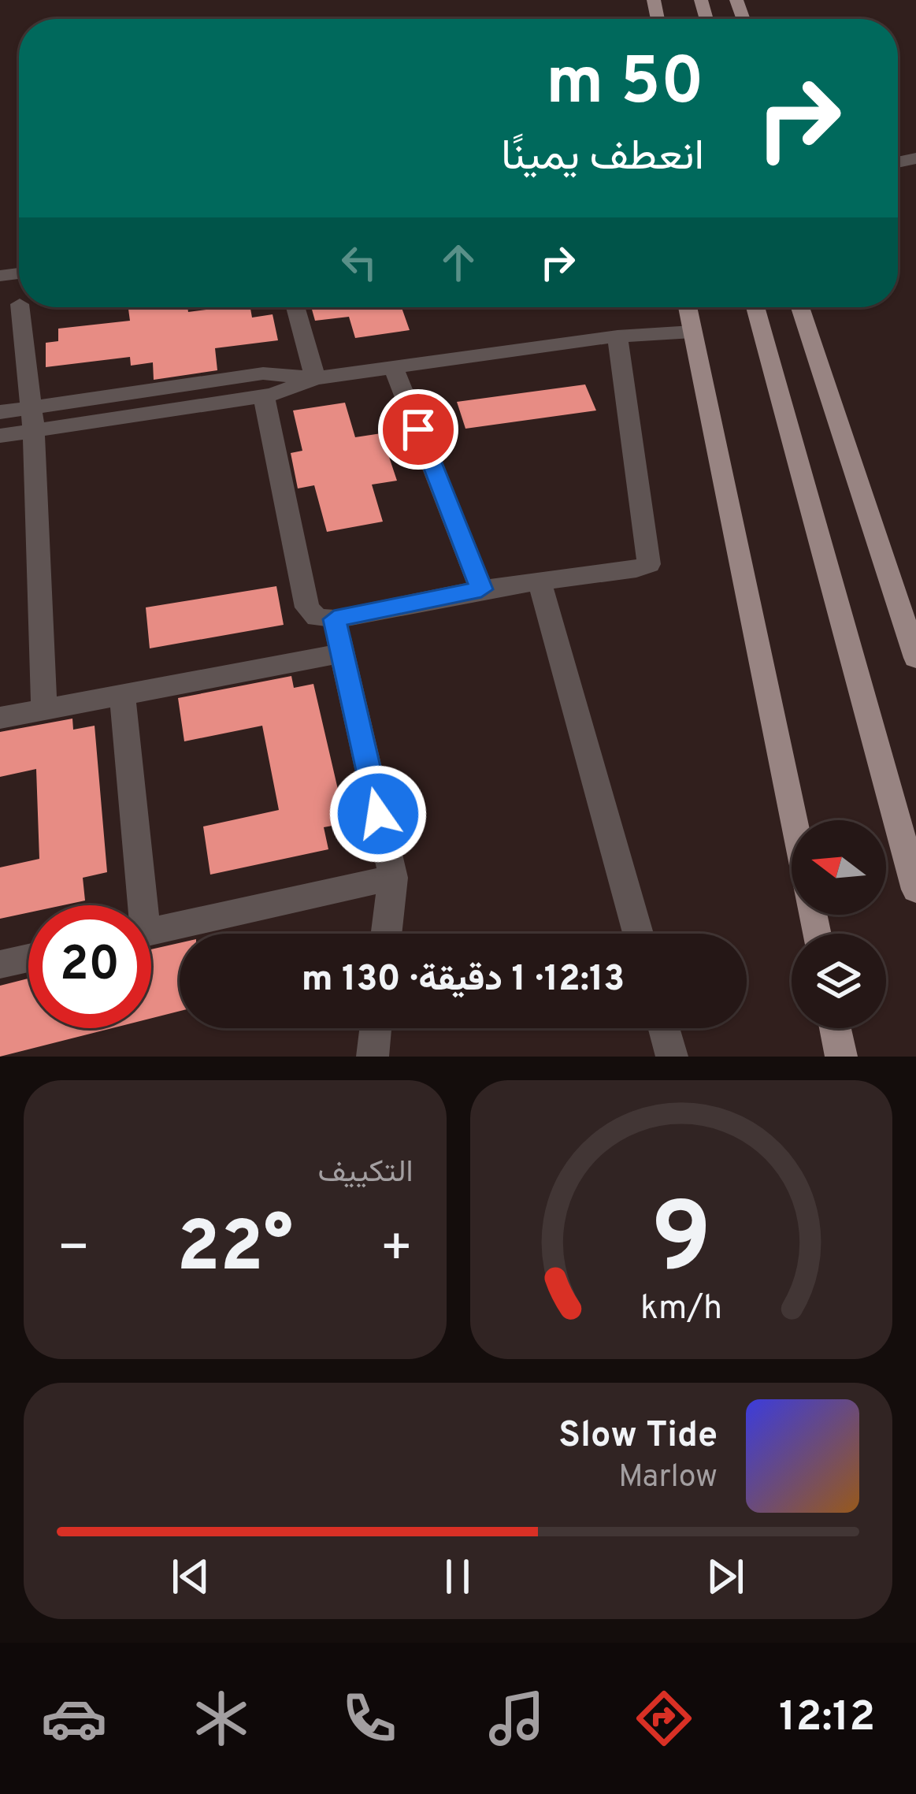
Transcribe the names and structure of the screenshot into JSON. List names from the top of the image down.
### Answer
{
  "north": "left",
  "page": {
    "turn": ["50 m", "انعطف يمينًا"],
    "limit": "20",
    "trip": "12:13 · 1 دقيقة · 130 m",
    "tile": "التكييف",
    "heat": ["−", "22°", "+"],
    "song": ["Slow Tide", "Marlow"],
    "tabs": "12:12",
    "gauge": ["9", "km/h"]
  }
}
